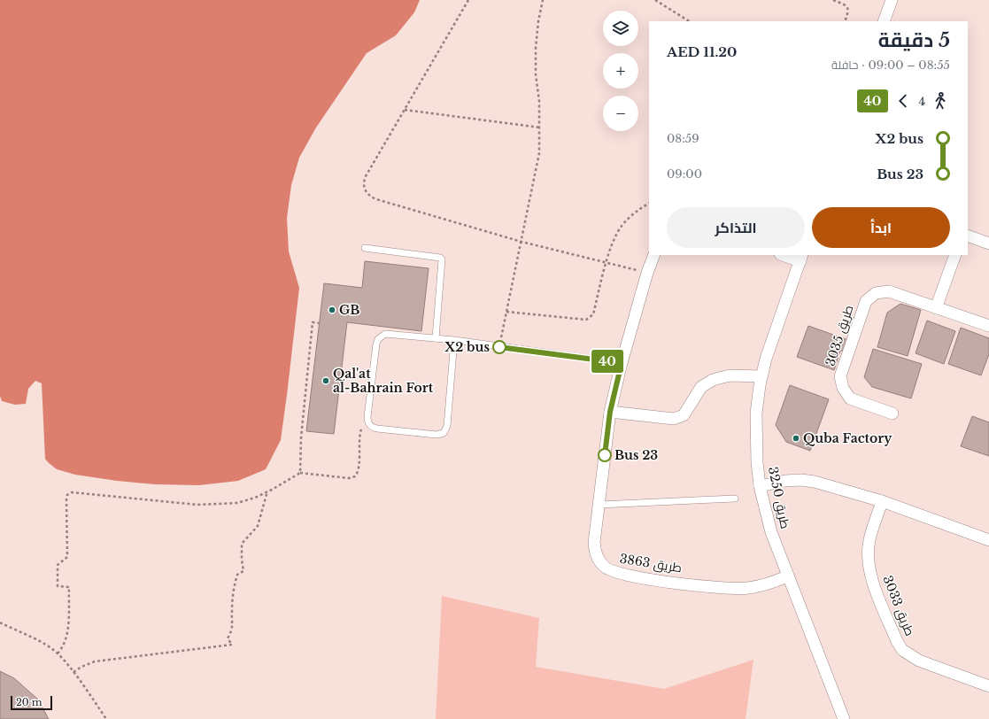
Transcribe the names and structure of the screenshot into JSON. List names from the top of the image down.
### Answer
{
  "streets": {
    "street": [
      "طريق 3035",
      "طريق 3250",
      "طريق 3863",
      "طريق 3033"
    ]
  },
  "crossings": [
    ["طريق 3250", "طريق 3863"]
  ],
  "places": [
    "GB",
    "X2 bus",
    "Qal'at al-Bahrain Fort",
    "Quba Factory",
    "Bus 23"
  ],
  "lines": ["bus line 40"],
  "scale_bar": "20 m",
  "page": {
    "on_map": "40",
    "map_buttons": ["+", "−"],
    "heading": ["5 دقيقة", "08:55 – 09:00 · حافلة", "AED 11.20"],
    "legs": ["4", "40"],
    "list": [
      {
        "name": "X2 bus",
        "value": "08:59"
      },
      {
        "name": "Bus 23",
        "value": "09:00"
      }
    ],
    "buttons": ["ابدأ", "التذاكر"],
    "scale": "20 m"
  }
}
